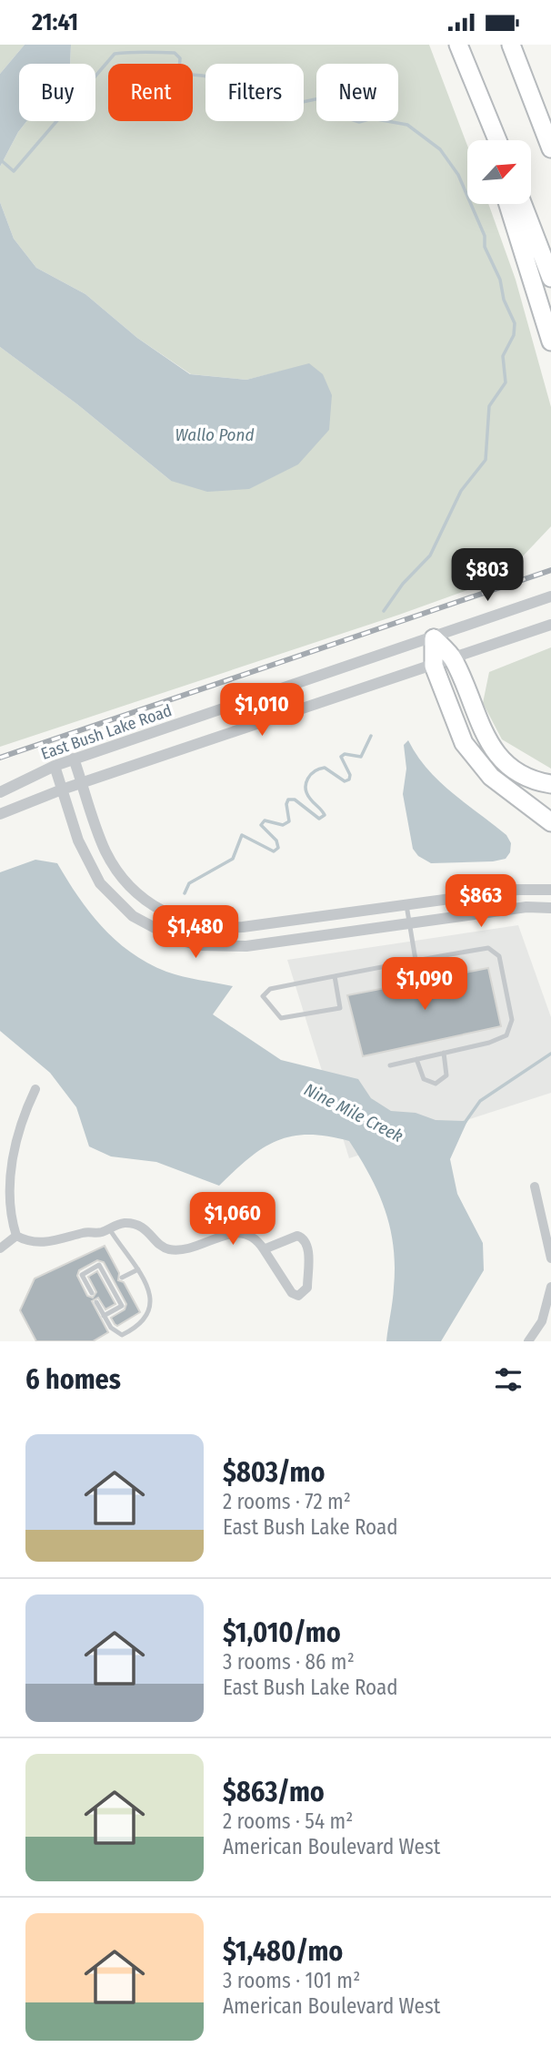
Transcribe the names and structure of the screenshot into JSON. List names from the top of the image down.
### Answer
{
  "streets": {
    "street": ["East Bush Lake Road"]
  },
  "water": ["Wallo Pond", "Nine Mile Creek"],
  "north": "top right",
  "page": {
    "status": "21:41",
    "chip": [
      "Buy",
      "Rent",
      "Filters",
      "New"
    ],
    "price": [
      "$803",
      "$1,010",
      "$863",
      "$1,480",
      "$1,090",
      "$1,060"
    ],
    "heading": "6 homes",
    "list": [
      {
        "name": "$803/mo",
        "note": "2 rooms · 72 m² · East Bush Lake Road"
      },
      {
        "name": "$1,010/mo",
        "note": "3 rooms · 86 m² · East Bush Lake Road"
      },
      {
        "name": "$863/mo",
        "note": "2 rooms · 54 m² · American Boulevard West"
      },
      {
        "name": "$1,480/mo",
        "note": "3 rooms · 101 m² · American Boulevard West"
      }
    ]
  }
}
